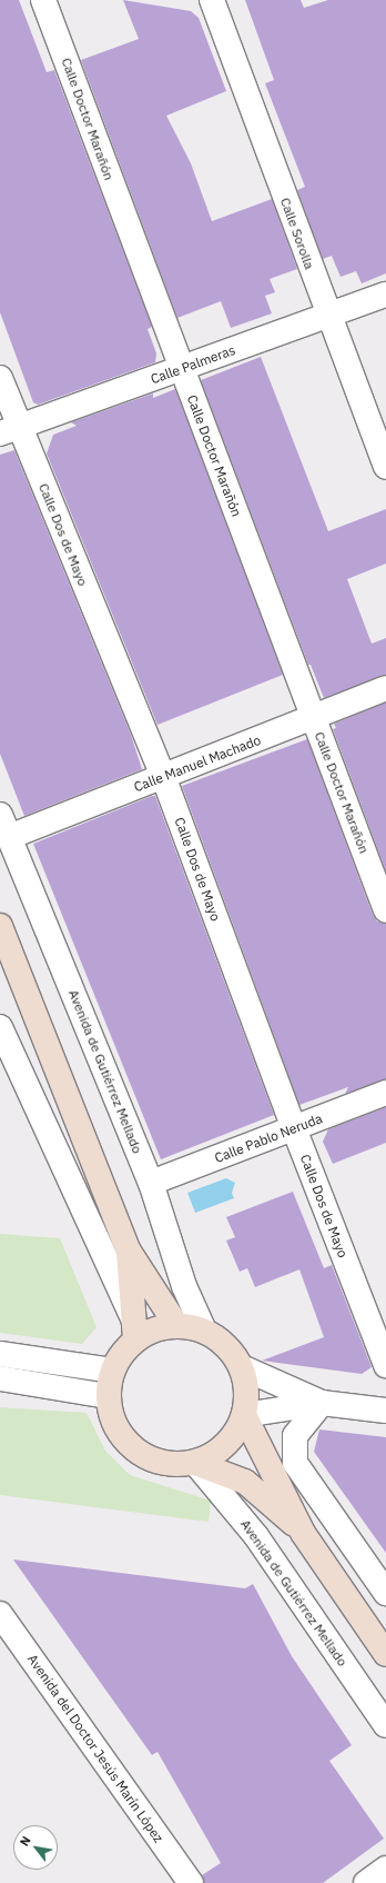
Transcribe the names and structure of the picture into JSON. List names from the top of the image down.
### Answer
{
  "streets": {
    "street": [
      "Calle Doctor Marañón",
      "Calle Sorolla",
      "Calle Palmeras",
      "Calle Dos de Mayo",
      "Calle Manuel Machado",
      "Avenida de Gutiérrez Mellado",
      "Calle Pablo Neruda",
      "Avenida del Doctor Jesús Marín López"
    ]
  },
  "crossings": [
    ["Calle Doctor Marañón", "Calle Palmeras"],
    ["Calle Doctor Marañón", "Calle Manuel Machado"],
    ["Calle Sorolla", "Calle Palmeras"],
    ["Calle Palmeras", "Calle Dos de Mayo"],
    ["Calle Dos de Mayo", "Calle Manuel Machado"],
    ["Calle Dos de Mayo", "Calle Pablo Neruda"],
    ["Calle Manuel Machado", "Avenida de Gutiérrez Mellado"],
    ["Avenida de Gutiérrez Mellado", "Calle Pablo Neruda"]
  ],
  "north": "top left"
}
